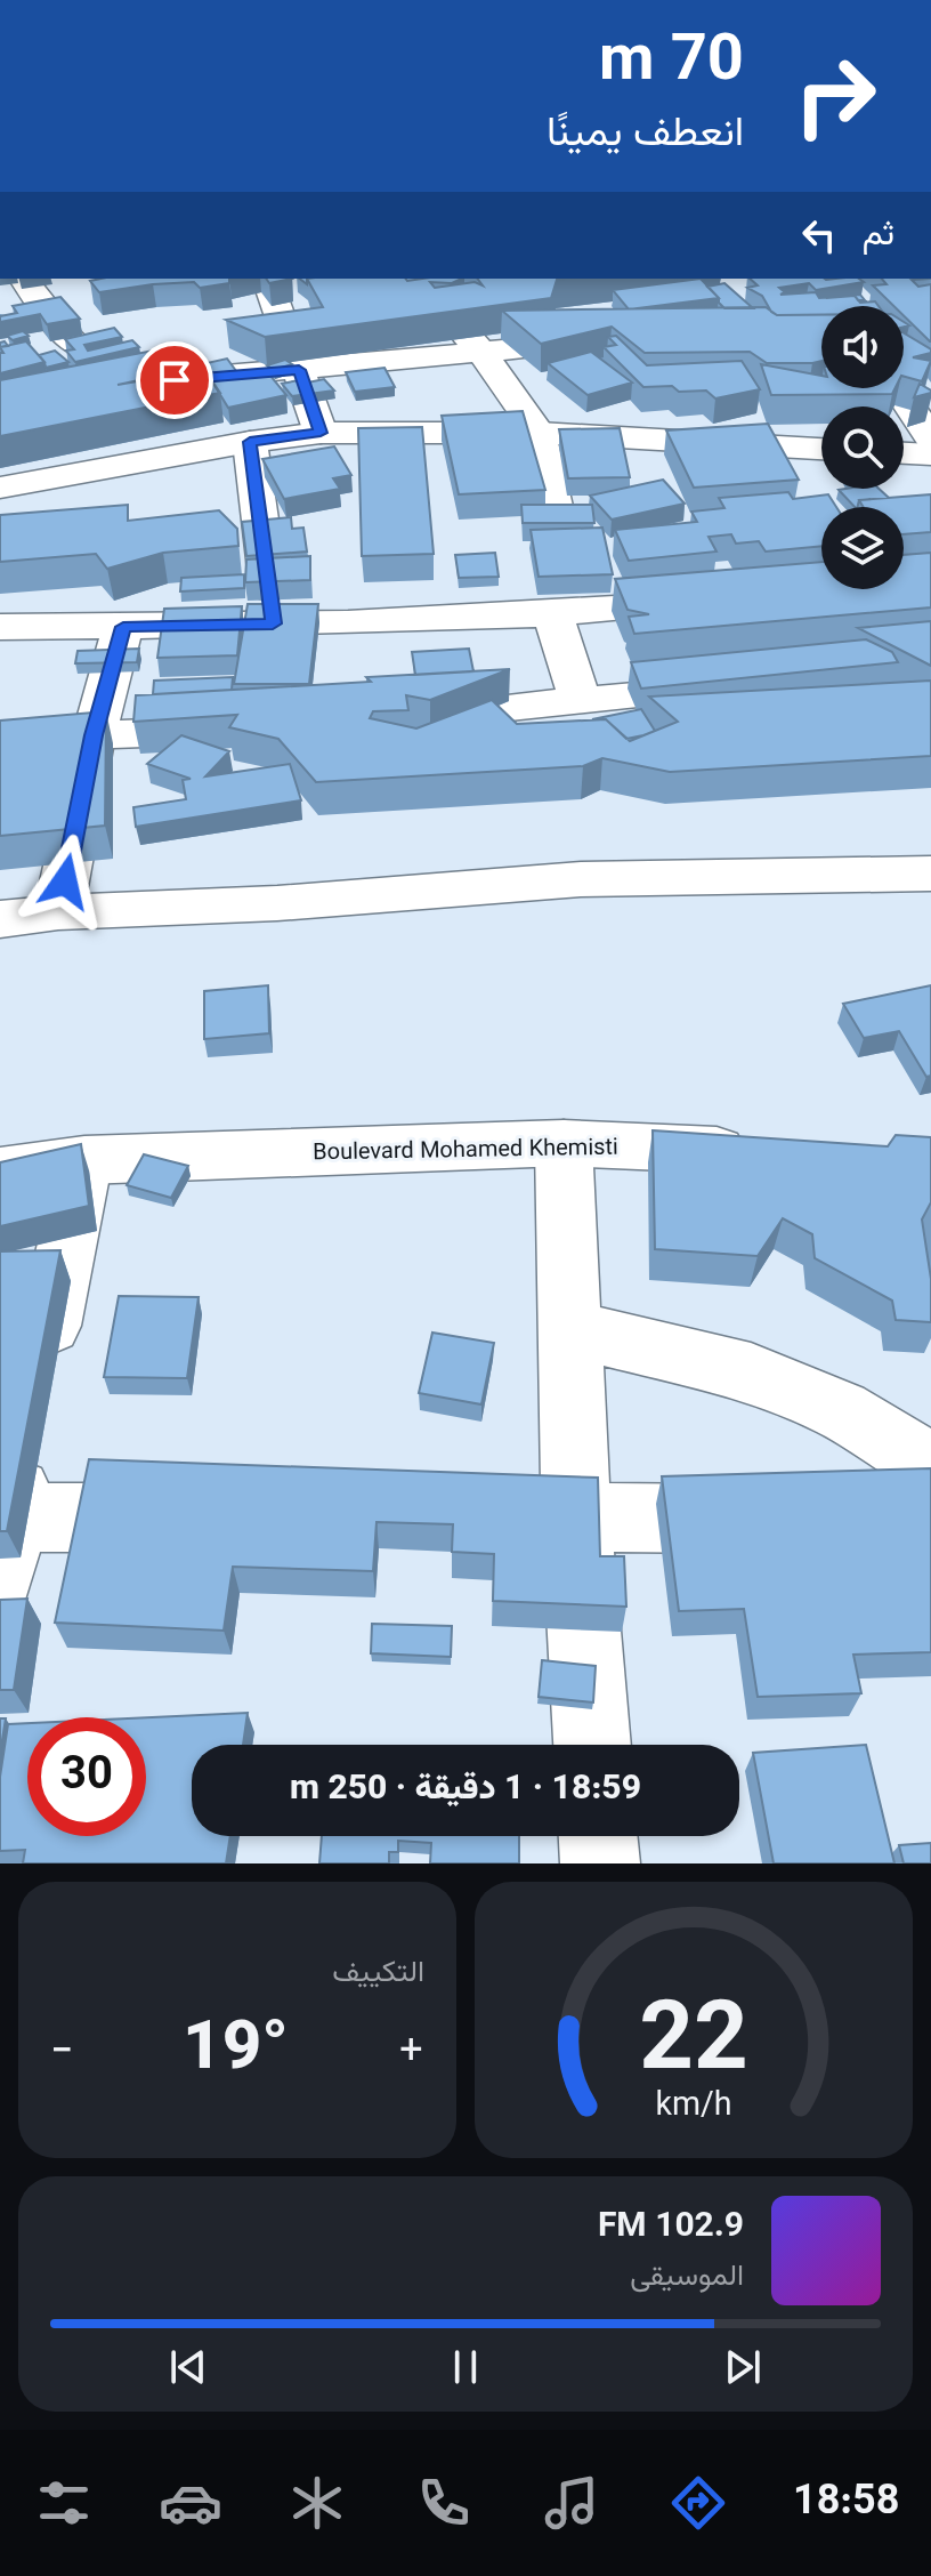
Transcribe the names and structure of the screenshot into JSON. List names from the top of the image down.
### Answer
{
  "streets": {
    "street": ["Boulevard Mohamed Khemisti"]
  },
  "page": {
    "turn": ["70 m", "انعطف يمينًا"],
    "then": "ثم",
    "limit": "30",
    "trip": "18:59 · 1 دقيقة · 250 m",
    "tile": "التكييف",
    "heat": ["−", "19°", "+"],
    "song": ["102.9 FM", "الموسيقى"],
    "tabs": "18:58",
    "gauge": ["22", "km/h"]
  }
}
